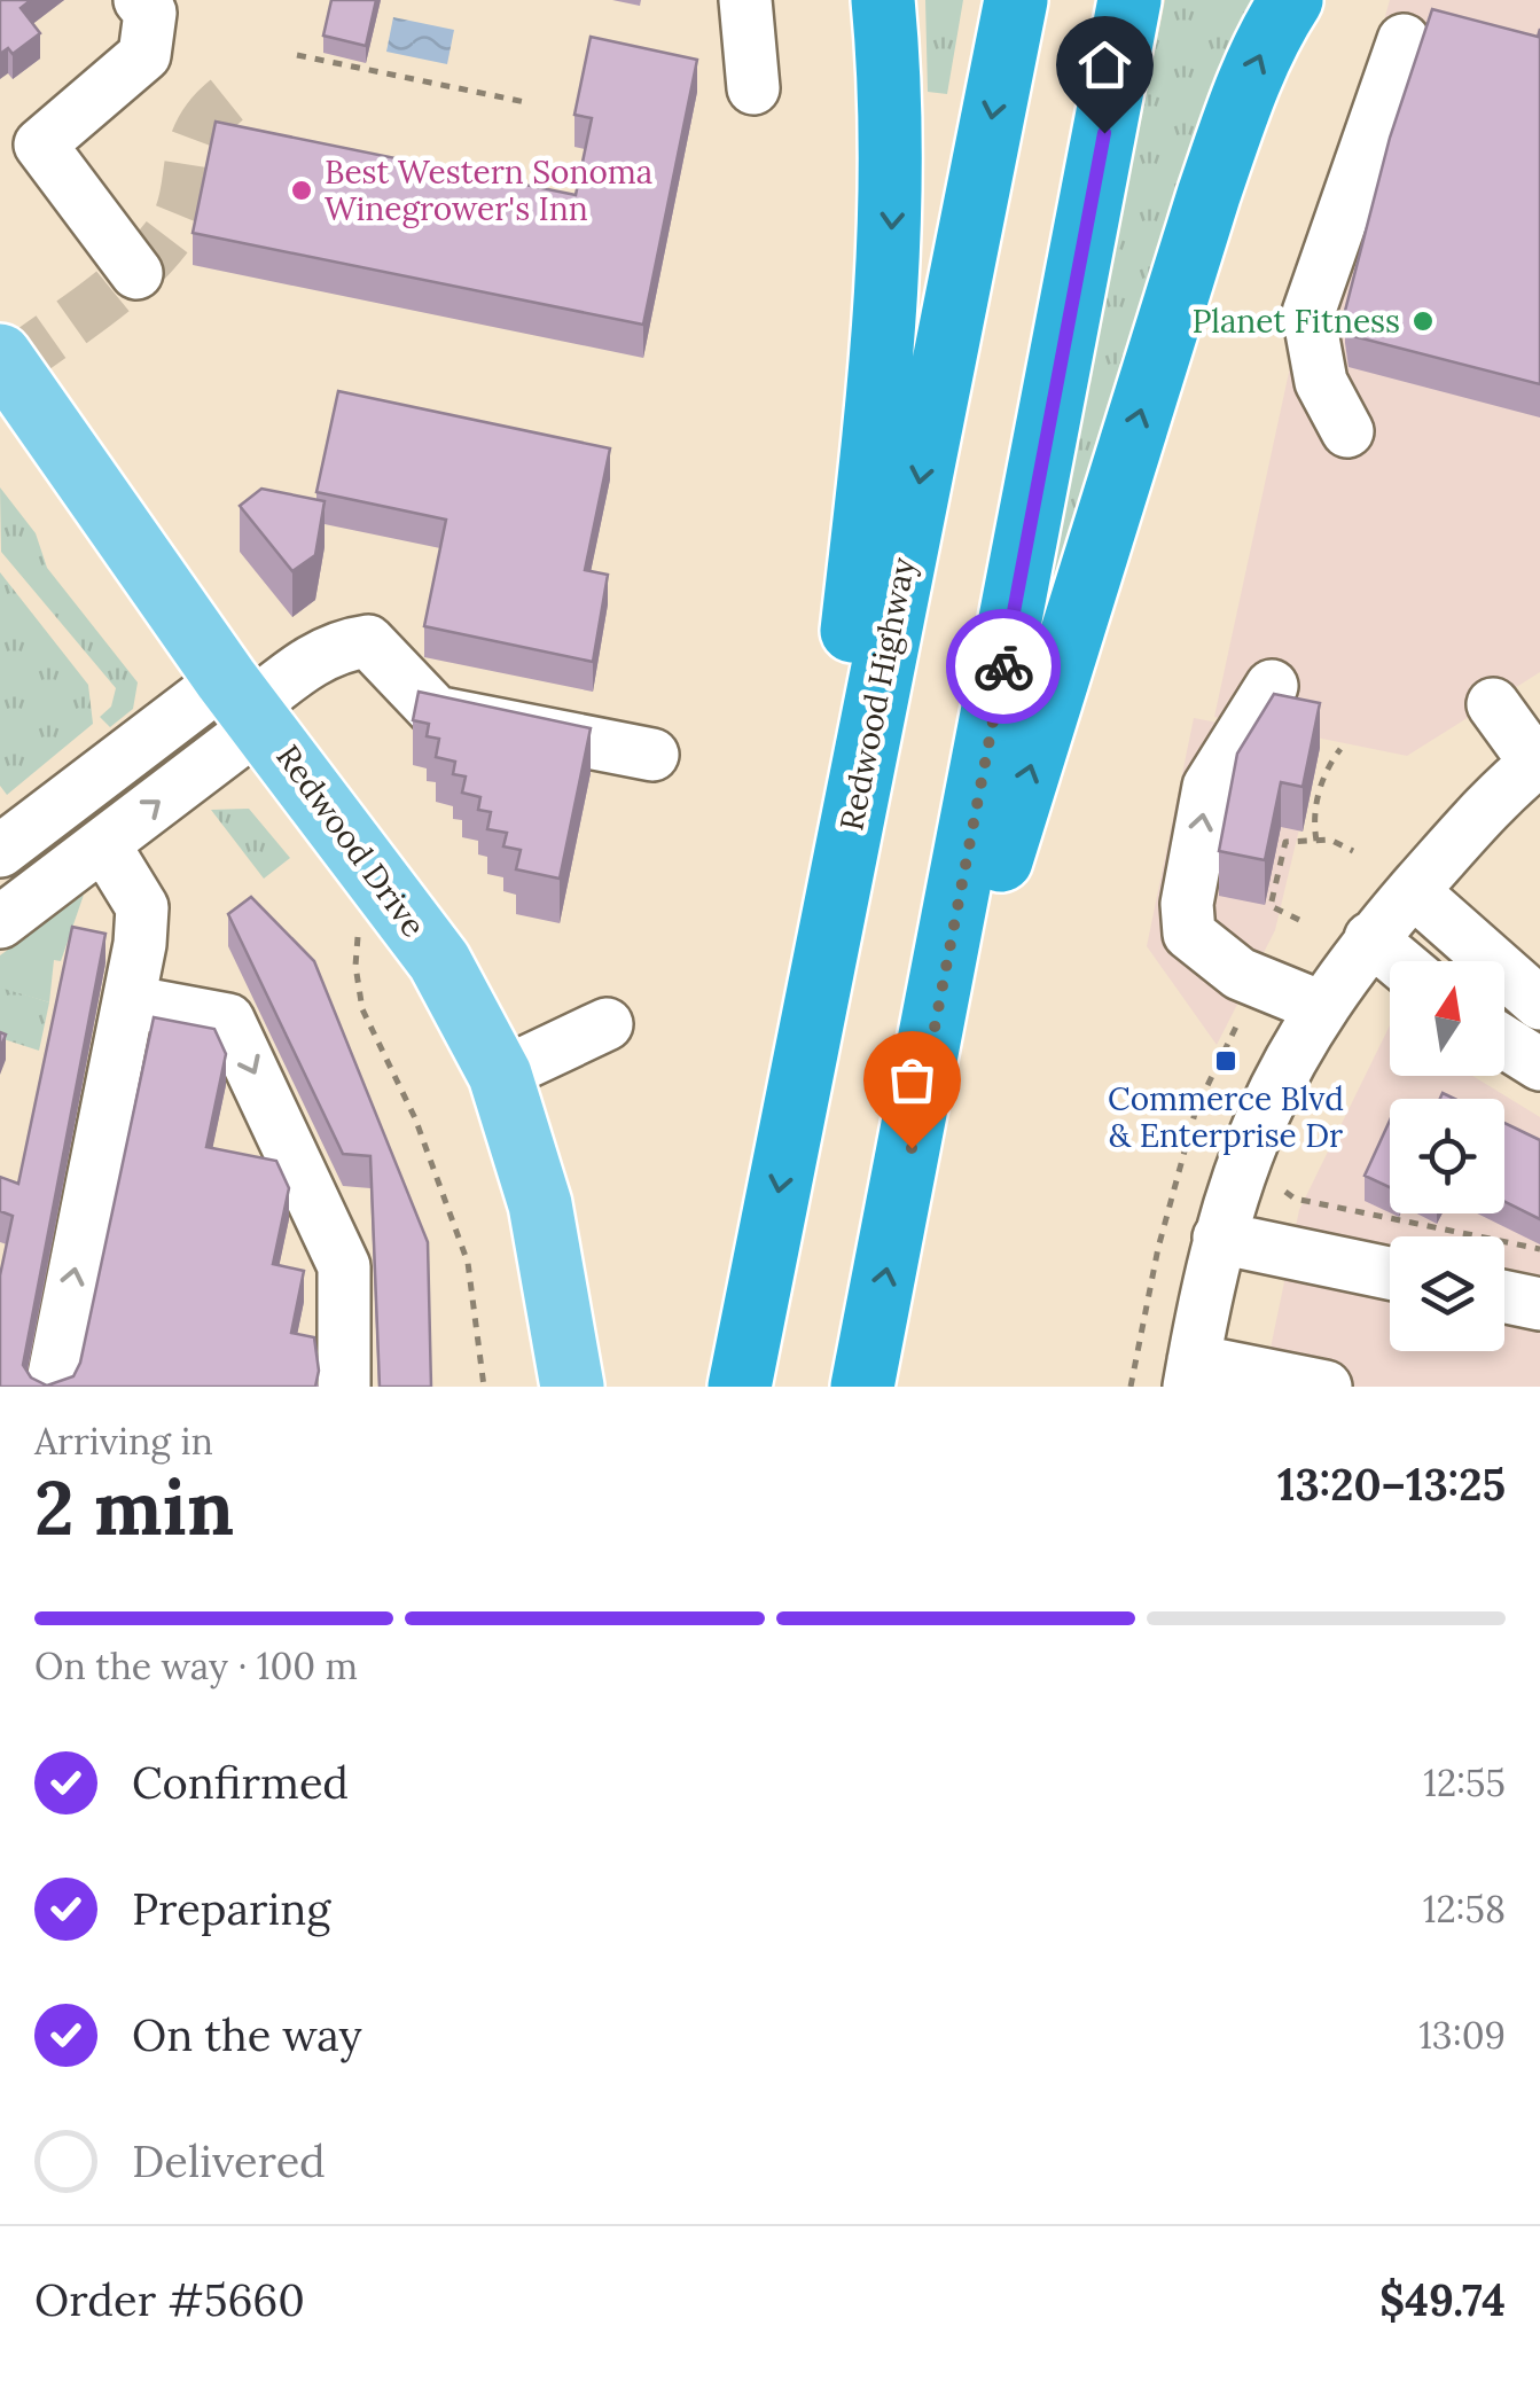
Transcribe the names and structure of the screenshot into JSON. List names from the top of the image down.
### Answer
{
  "streets": {
    "highway": ["Redwood Highway"],
    "main road": ["Redwood Drive"]
  },
  "places": {
    "other": ["Best Western Sonoma Winegrower's Inn", "Planet Fitness"],
    "transit": ["Commerce Blvd & Enterprise Dr"]
  },
  "north": "top",
  "page": {
    "heading": ["2 min", "Arriving in", "13:20–13:25"],
    "panel": ["Order #5660", "$49.74"],
    "bar": "On the way · 100 m",
    "list": [
      ["Confirmed", "12:55"],
      ["Preparing", "12:58"],
      ["On the way", "13:09"],
      "Delivered"
    ]
  }
}
